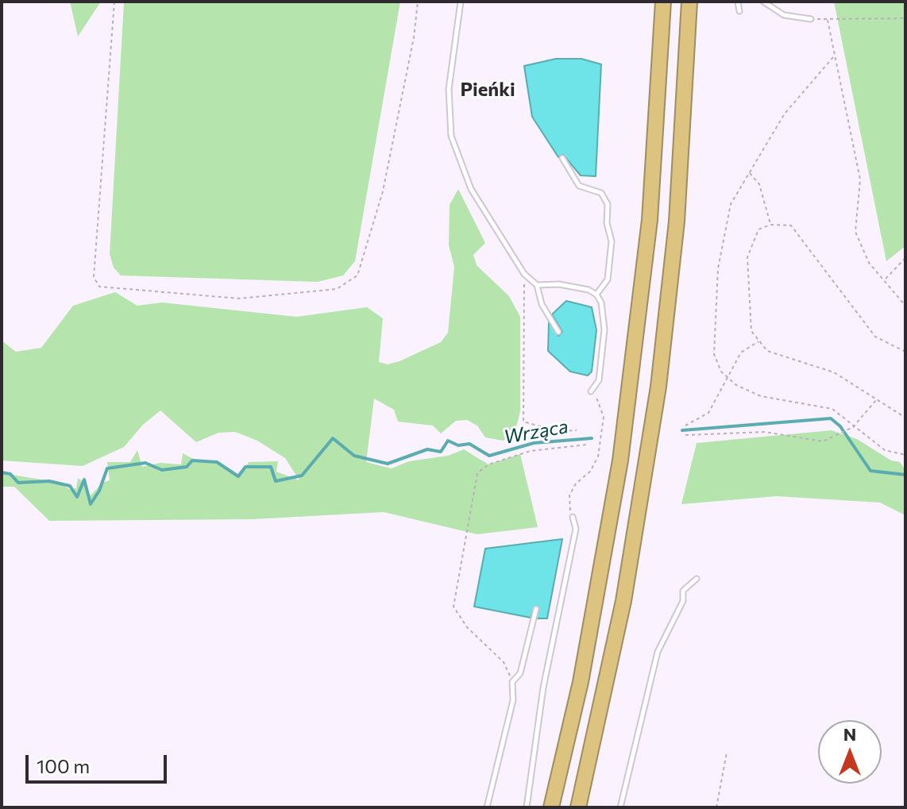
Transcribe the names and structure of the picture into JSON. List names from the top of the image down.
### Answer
{
  "districts": ["Pieńki"],
  "water": ["Wrząca"],
  "scale_bar": "100 m",
  "north": "top"
}
